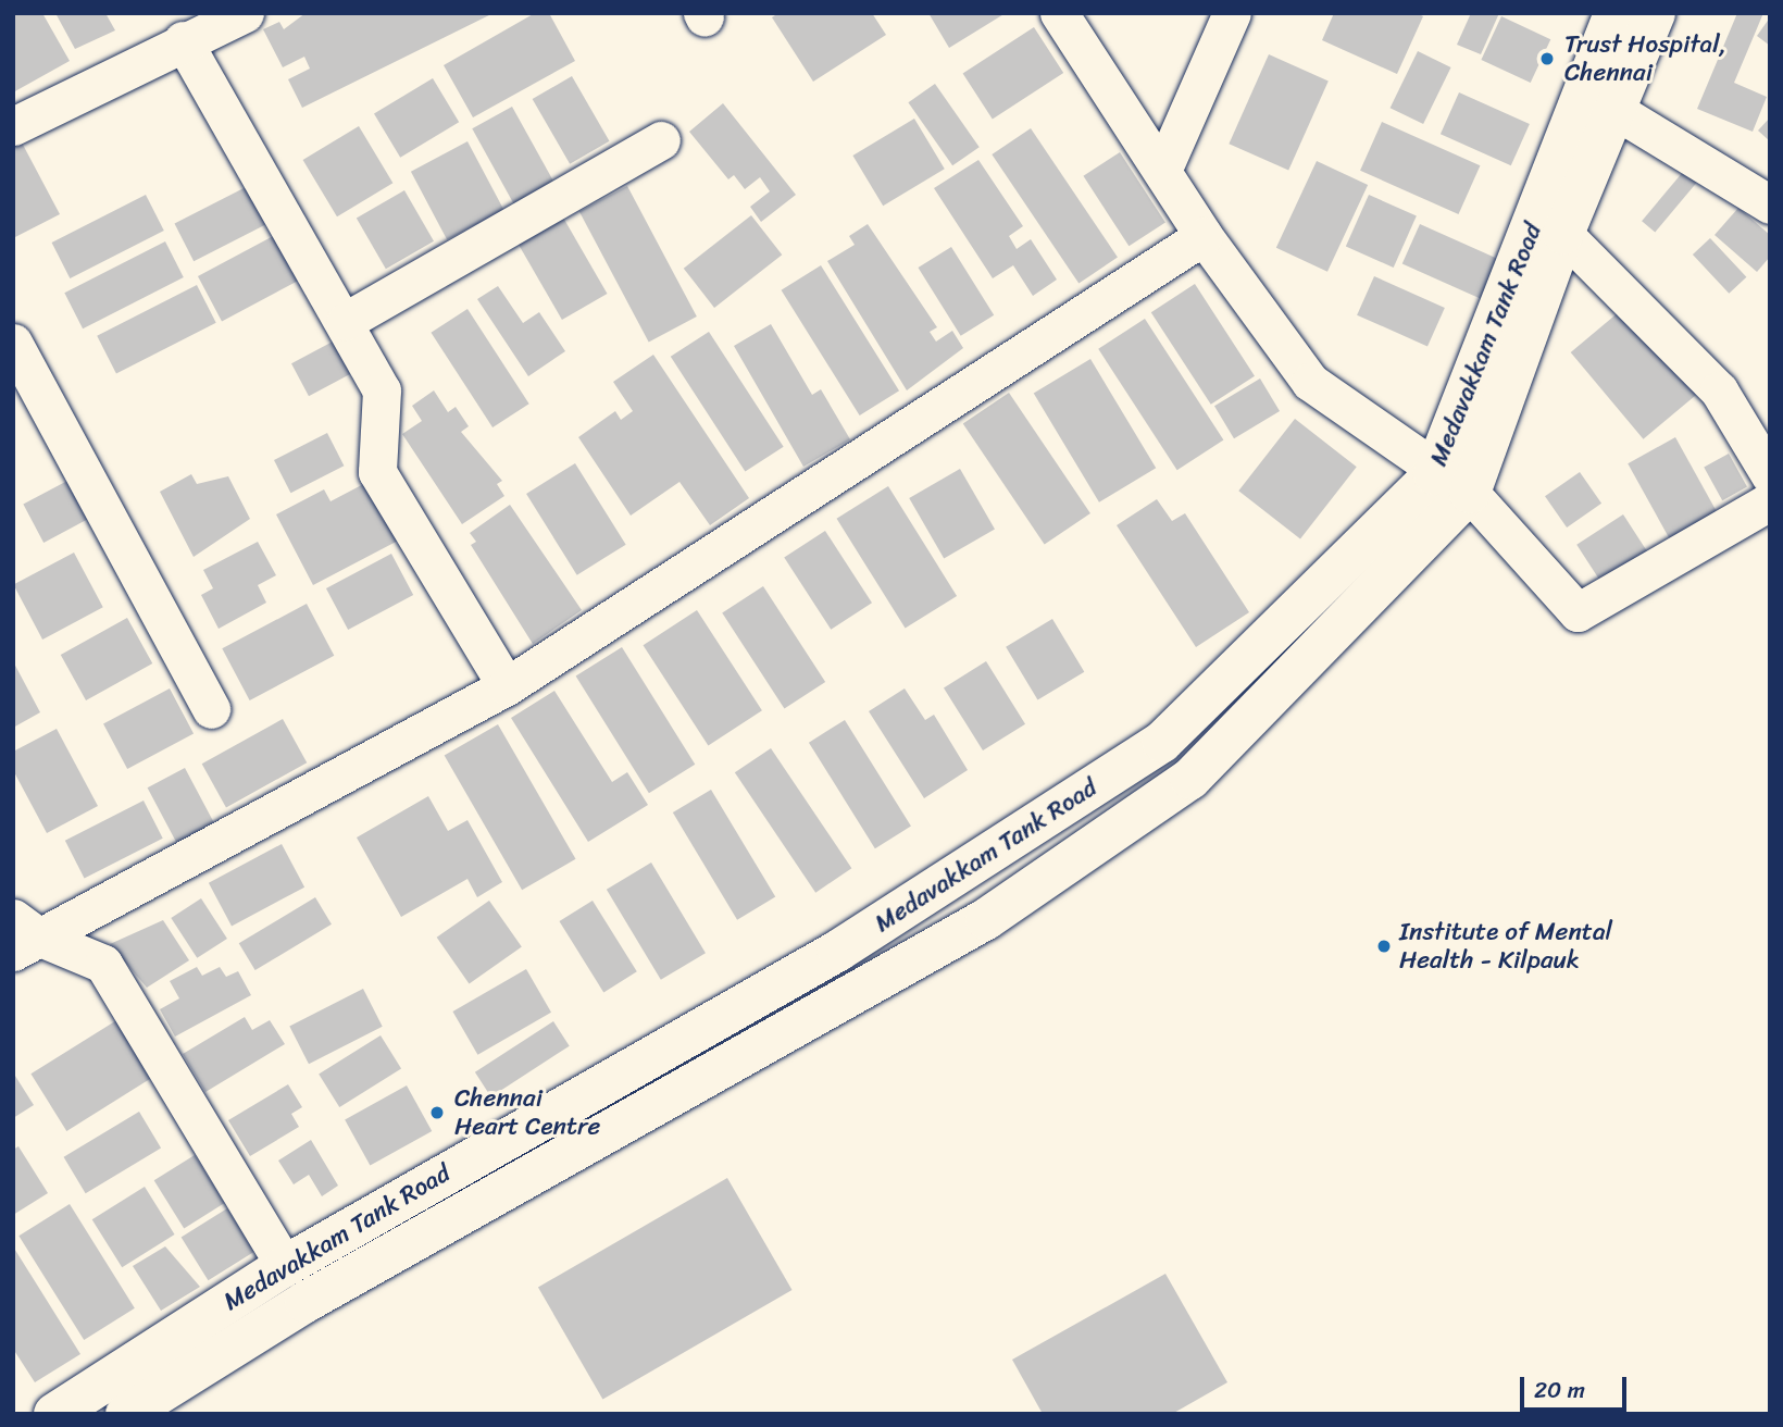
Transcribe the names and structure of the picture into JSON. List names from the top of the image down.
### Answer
{
  "streets": {
    "main road": ["Medavakkam Tank Road"]
  },
  "places": ["Trust Hospital, Chennai", "Institute of Mental Health - Kilpauk", "Chennai Heart Centre"],
  "scale_bar": "20 m"
}
